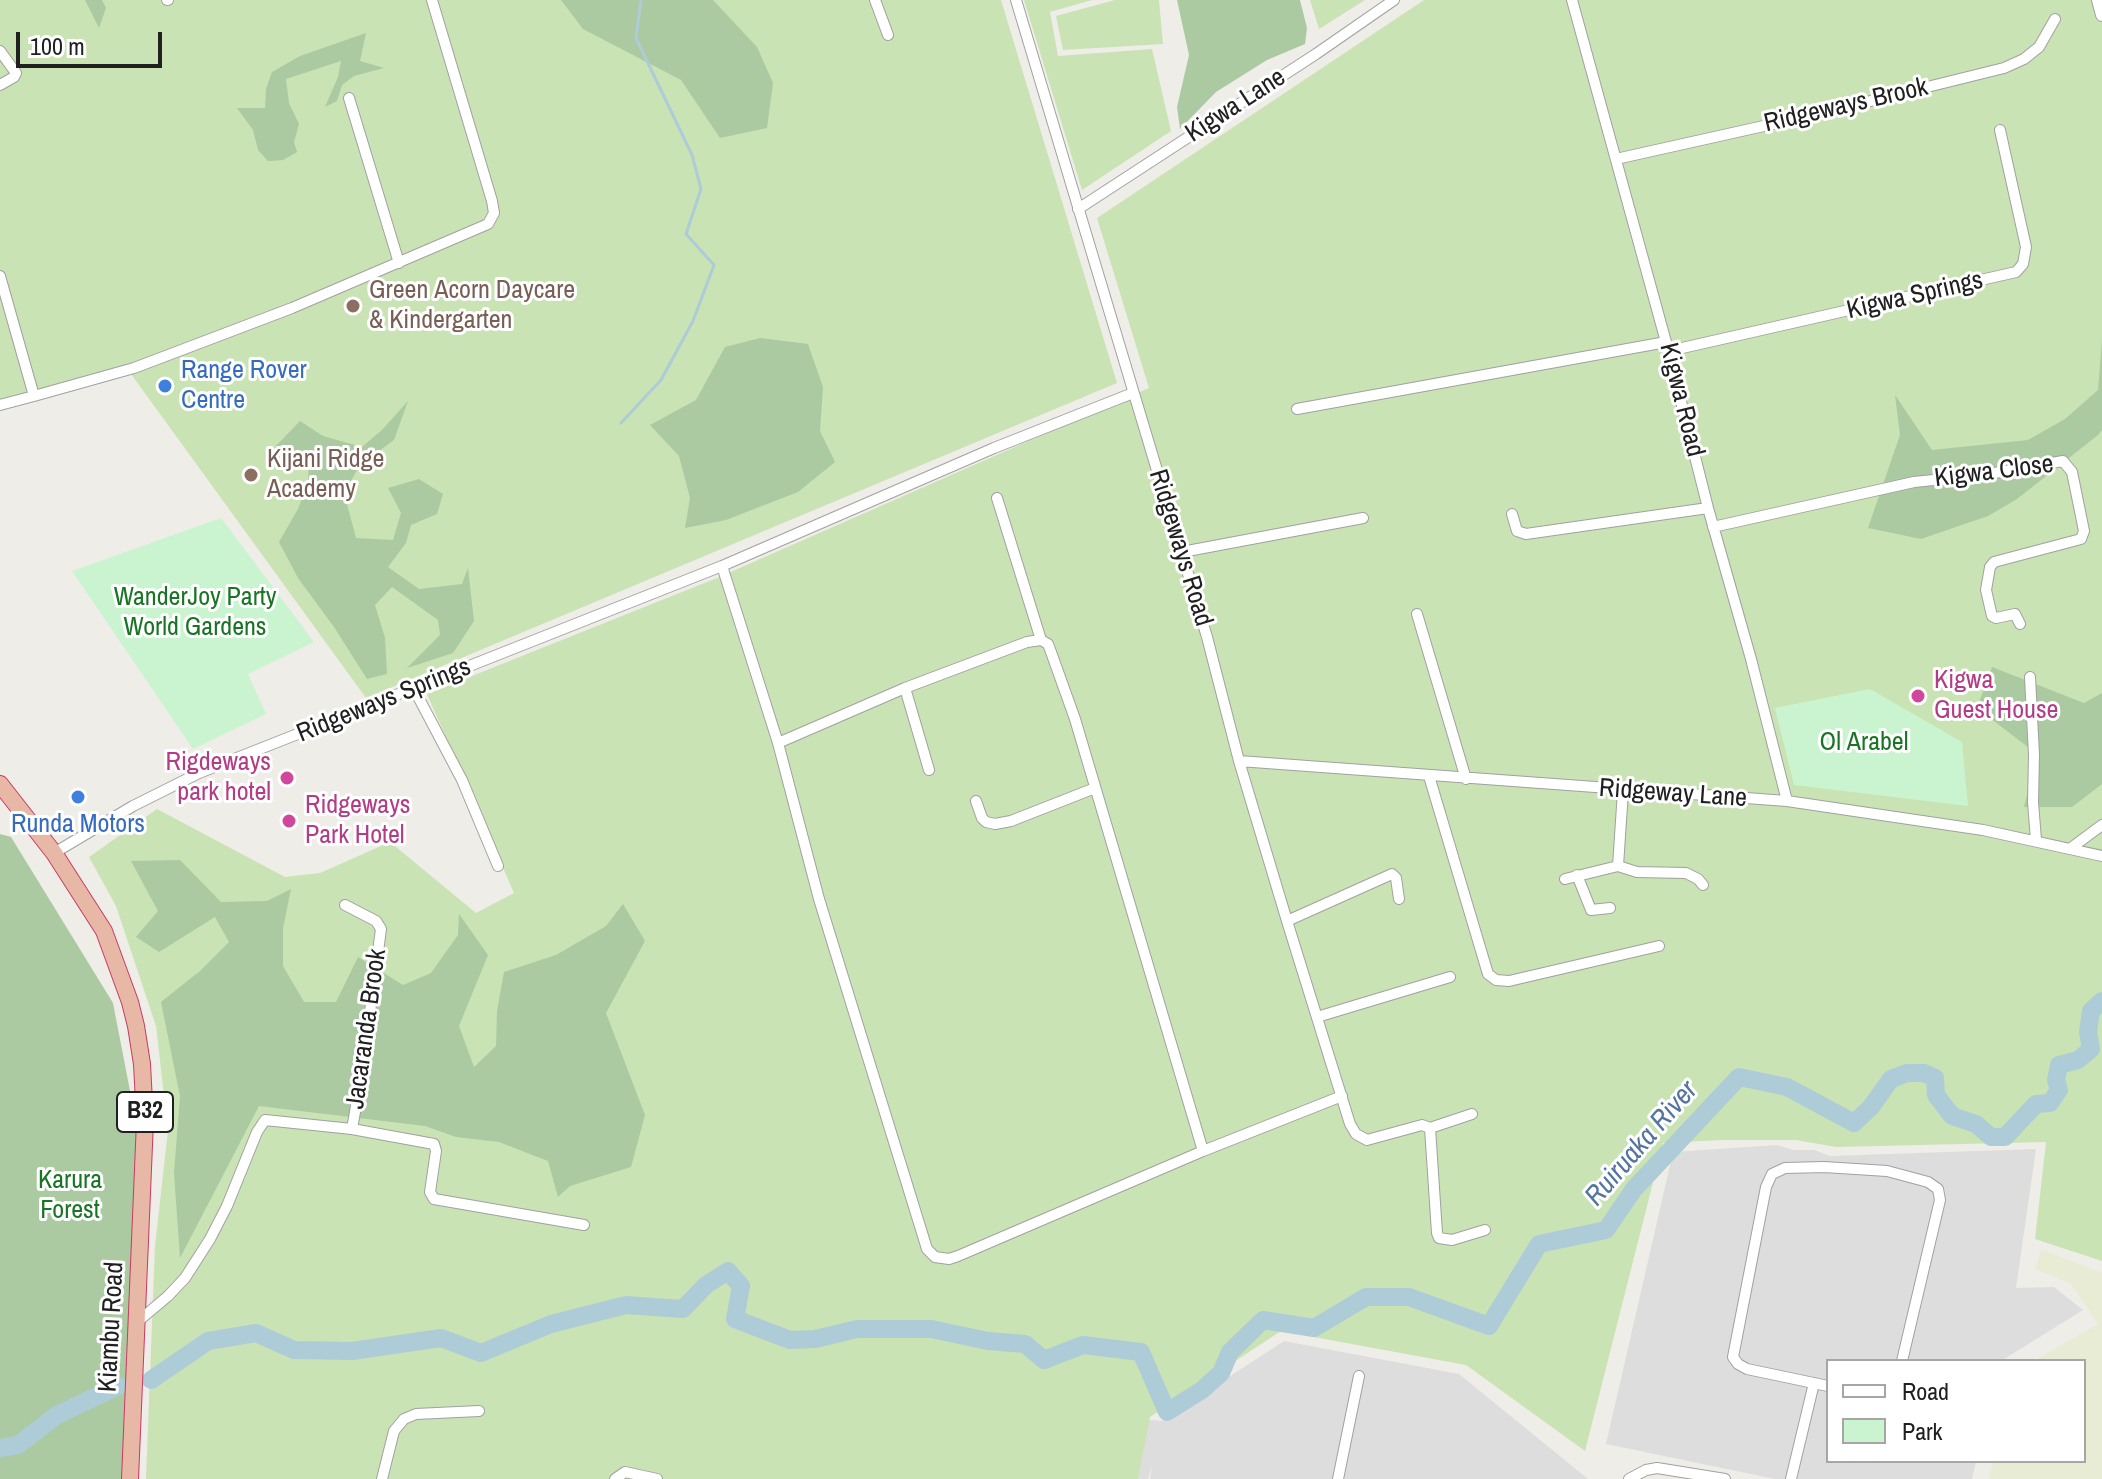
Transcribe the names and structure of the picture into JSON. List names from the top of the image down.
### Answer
{
  "streets": {
    "highway": ["B32", "Kiambu Road"],
    "street": [
      "Kigwa Lane",
      "Ridgeways Brook",
      "Kigwa Springs",
      "Kigwa Road",
      "Kigwa Close",
      "Ridgeways Road",
      "Ridgeways Springs",
      "Ridgeway Lane",
      "Jacaranda Brook"
    ]
  },
  "crossings": [
    ["Kigwa Lane", "Ridgeways Road"],
    ["Ridgeways Brook", "Kigwa Road"],
    ["Kigwa Springs", "Kigwa Road"],
    ["Kigwa Road", "Kigwa Close"],
    ["Kigwa Road", "Ridgeway Lane"],
    ["Ridgeways Road", "Ridgeways Springs"],
    ["Ridgeways Road", "Ridgeway Lane"],
    ["Ridgeways Springs", "Kiambu Road"],
    ["Jacaranda Brook", "Kiambu Road"]
  ],
  "water": ["Ruiruaka River"],
  "parks": ["WanderJoy Party World Gardens", "Ol Arabel", "Karura Forest"],
  "places": [
    "Green Acorn Daycare & Kindergarten",
    "Range Rover Centre",
    "Kijani Ridge Academy",
    "Kigwa Guest House",
    "Rigdeways park hotel",
    "Runda Motors",
    "Ridgeways Park Hotel"
  ],
  "legend": ["Road", "Park"],
  "scale_bar": "100 m"
}
